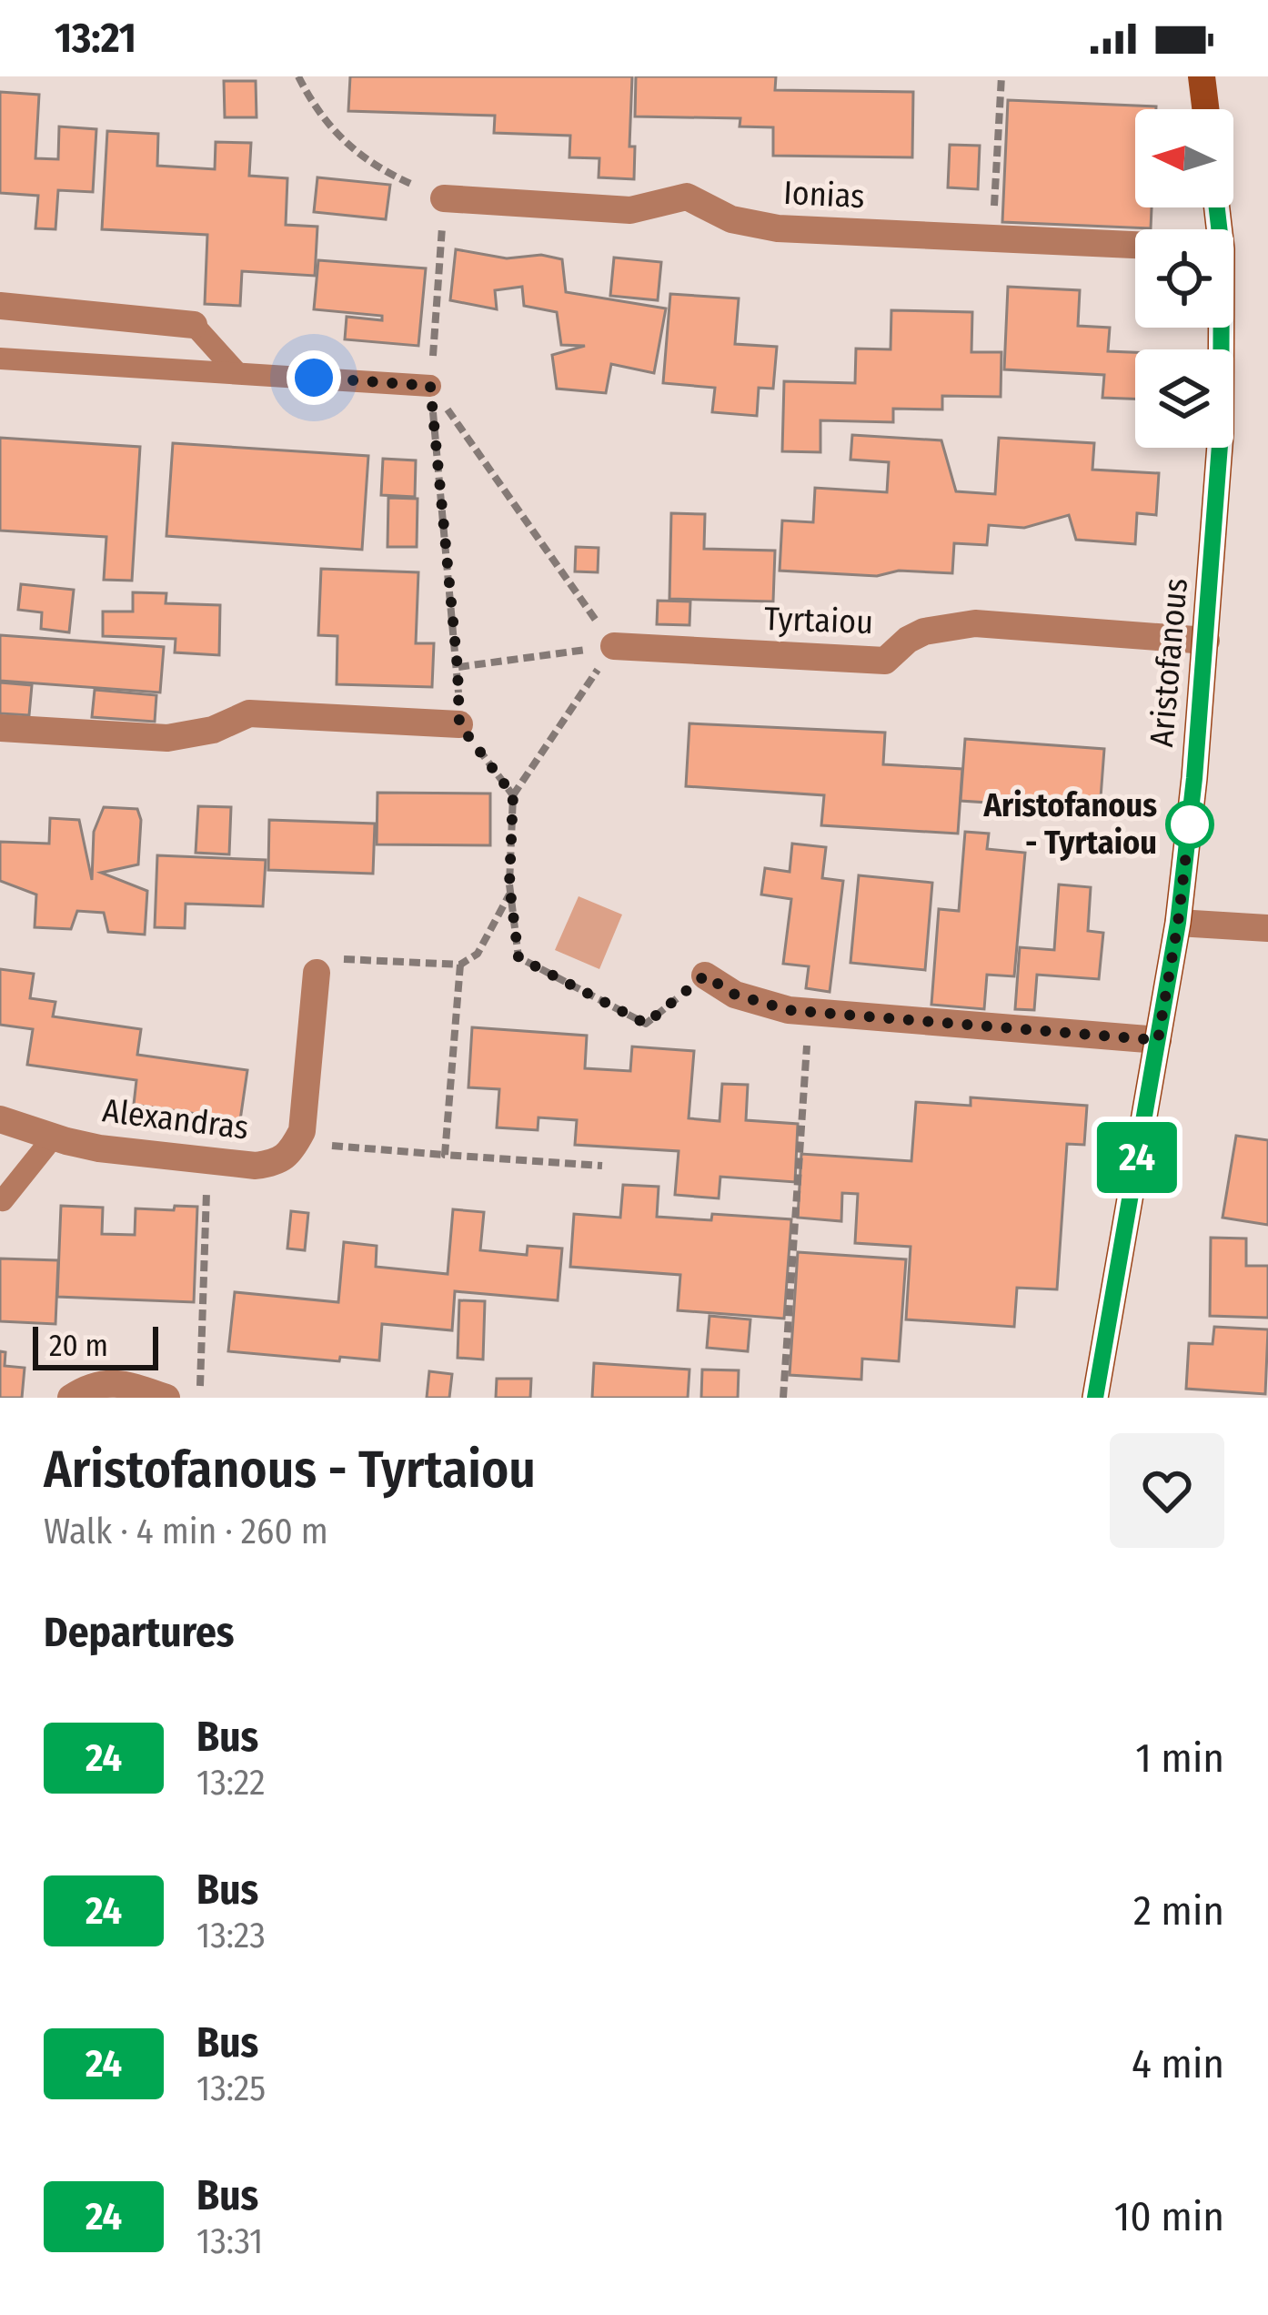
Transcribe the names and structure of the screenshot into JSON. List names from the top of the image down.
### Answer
{
  "streets": {
    "street": [
      "Ionias",
      "Tyrtaiou",
      "Aristofanous",
      "Alexandras"
    ]
  },
  "crossings": [
    ["Tyrtaiou", "Aristofanous"]
  ],
  "places": ["Aristofanous - Tyrtaiou"],
  "lines": ["bus line 24"],
  "scale_bar": "20 m",
  "north": "left",
  "page": {
    "status": "13:21",
    "on_map": "24",
    "scale": "20 m",
    "heading": [
      ["Aristofanous - Tyrtaiou", "Walk · 4 min · 260 m"],
      "Departures"
    ],
    "list": [
      {
        "mark": "24",
        "name": "Bus",
        "note": "13:22",
        "value": "1 min"
      },
      {
        "mark": "24",
        "name": "Bus",
        "note": "13:23",
        "value": "2 min"
      },
      {
        "mark": "24",
        "name": "Bus",
        "note": "13:25",
        "value": "4 min"
      },
      {
        "mark": "24",
        "name": "Bus",
        "note": "13:31",
        "value": "10 min"
      }
    ]
  }
}
